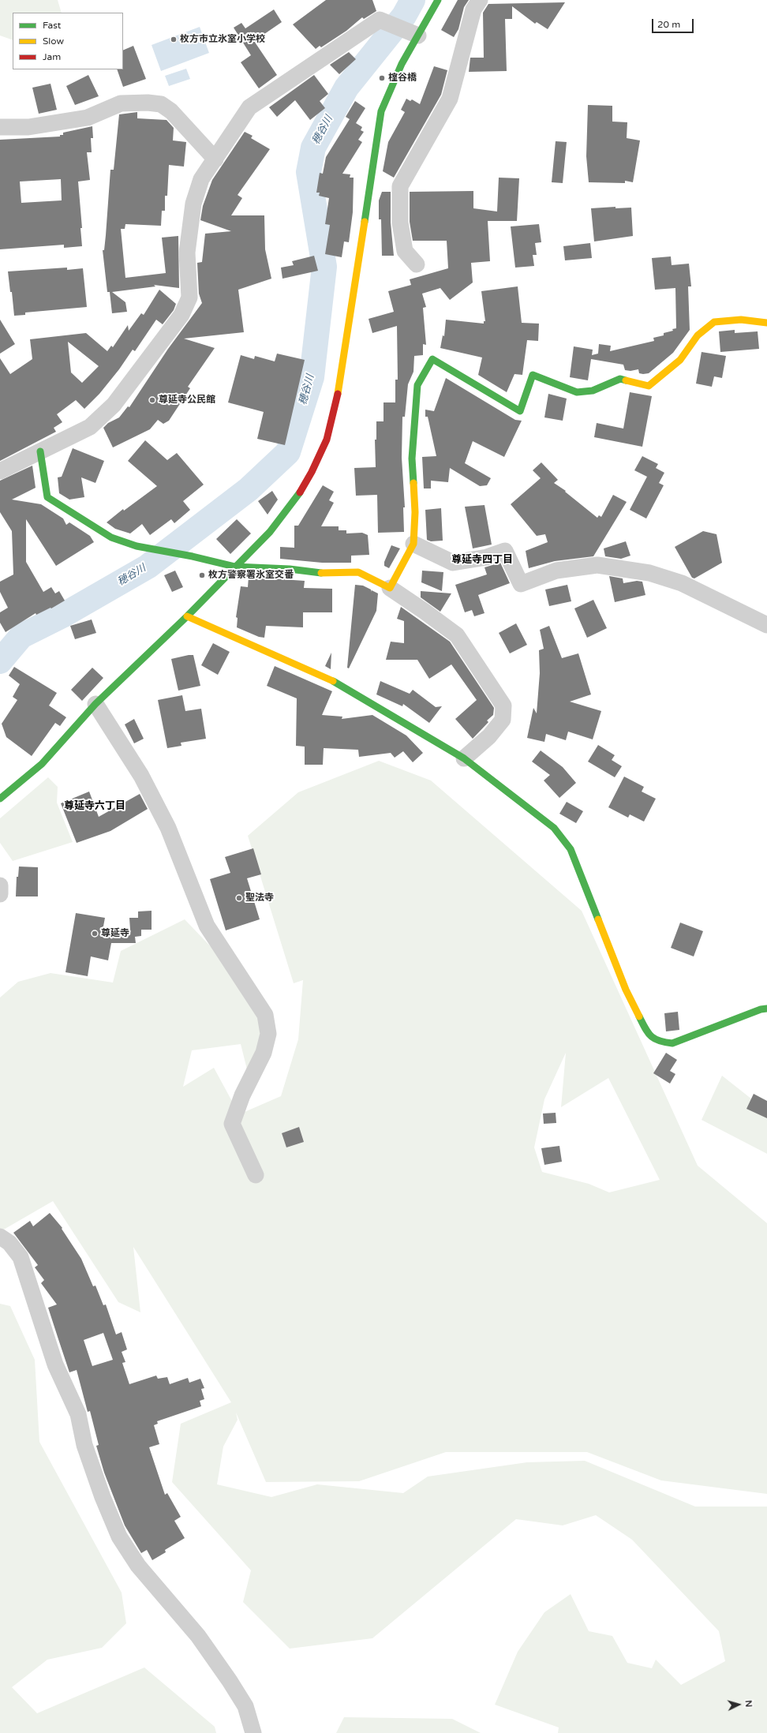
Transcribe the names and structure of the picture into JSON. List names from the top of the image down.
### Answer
{
  "districts": ["尊延寺四丁目", "尊延寺六丁目"],
  "water": ["穂谷川"],
  "places": [
    "枚方市立氷室小学校",
    "榁谷橋",
    "尊延寺公民館",
    "枚方警察署氷室交番",
    "聖法寺",
    "尊延寺"
  ],
  "legend": ["Fast", "Slow", "Jam"],
  "scale_bar": "20 m",
  "north": "right"
}
